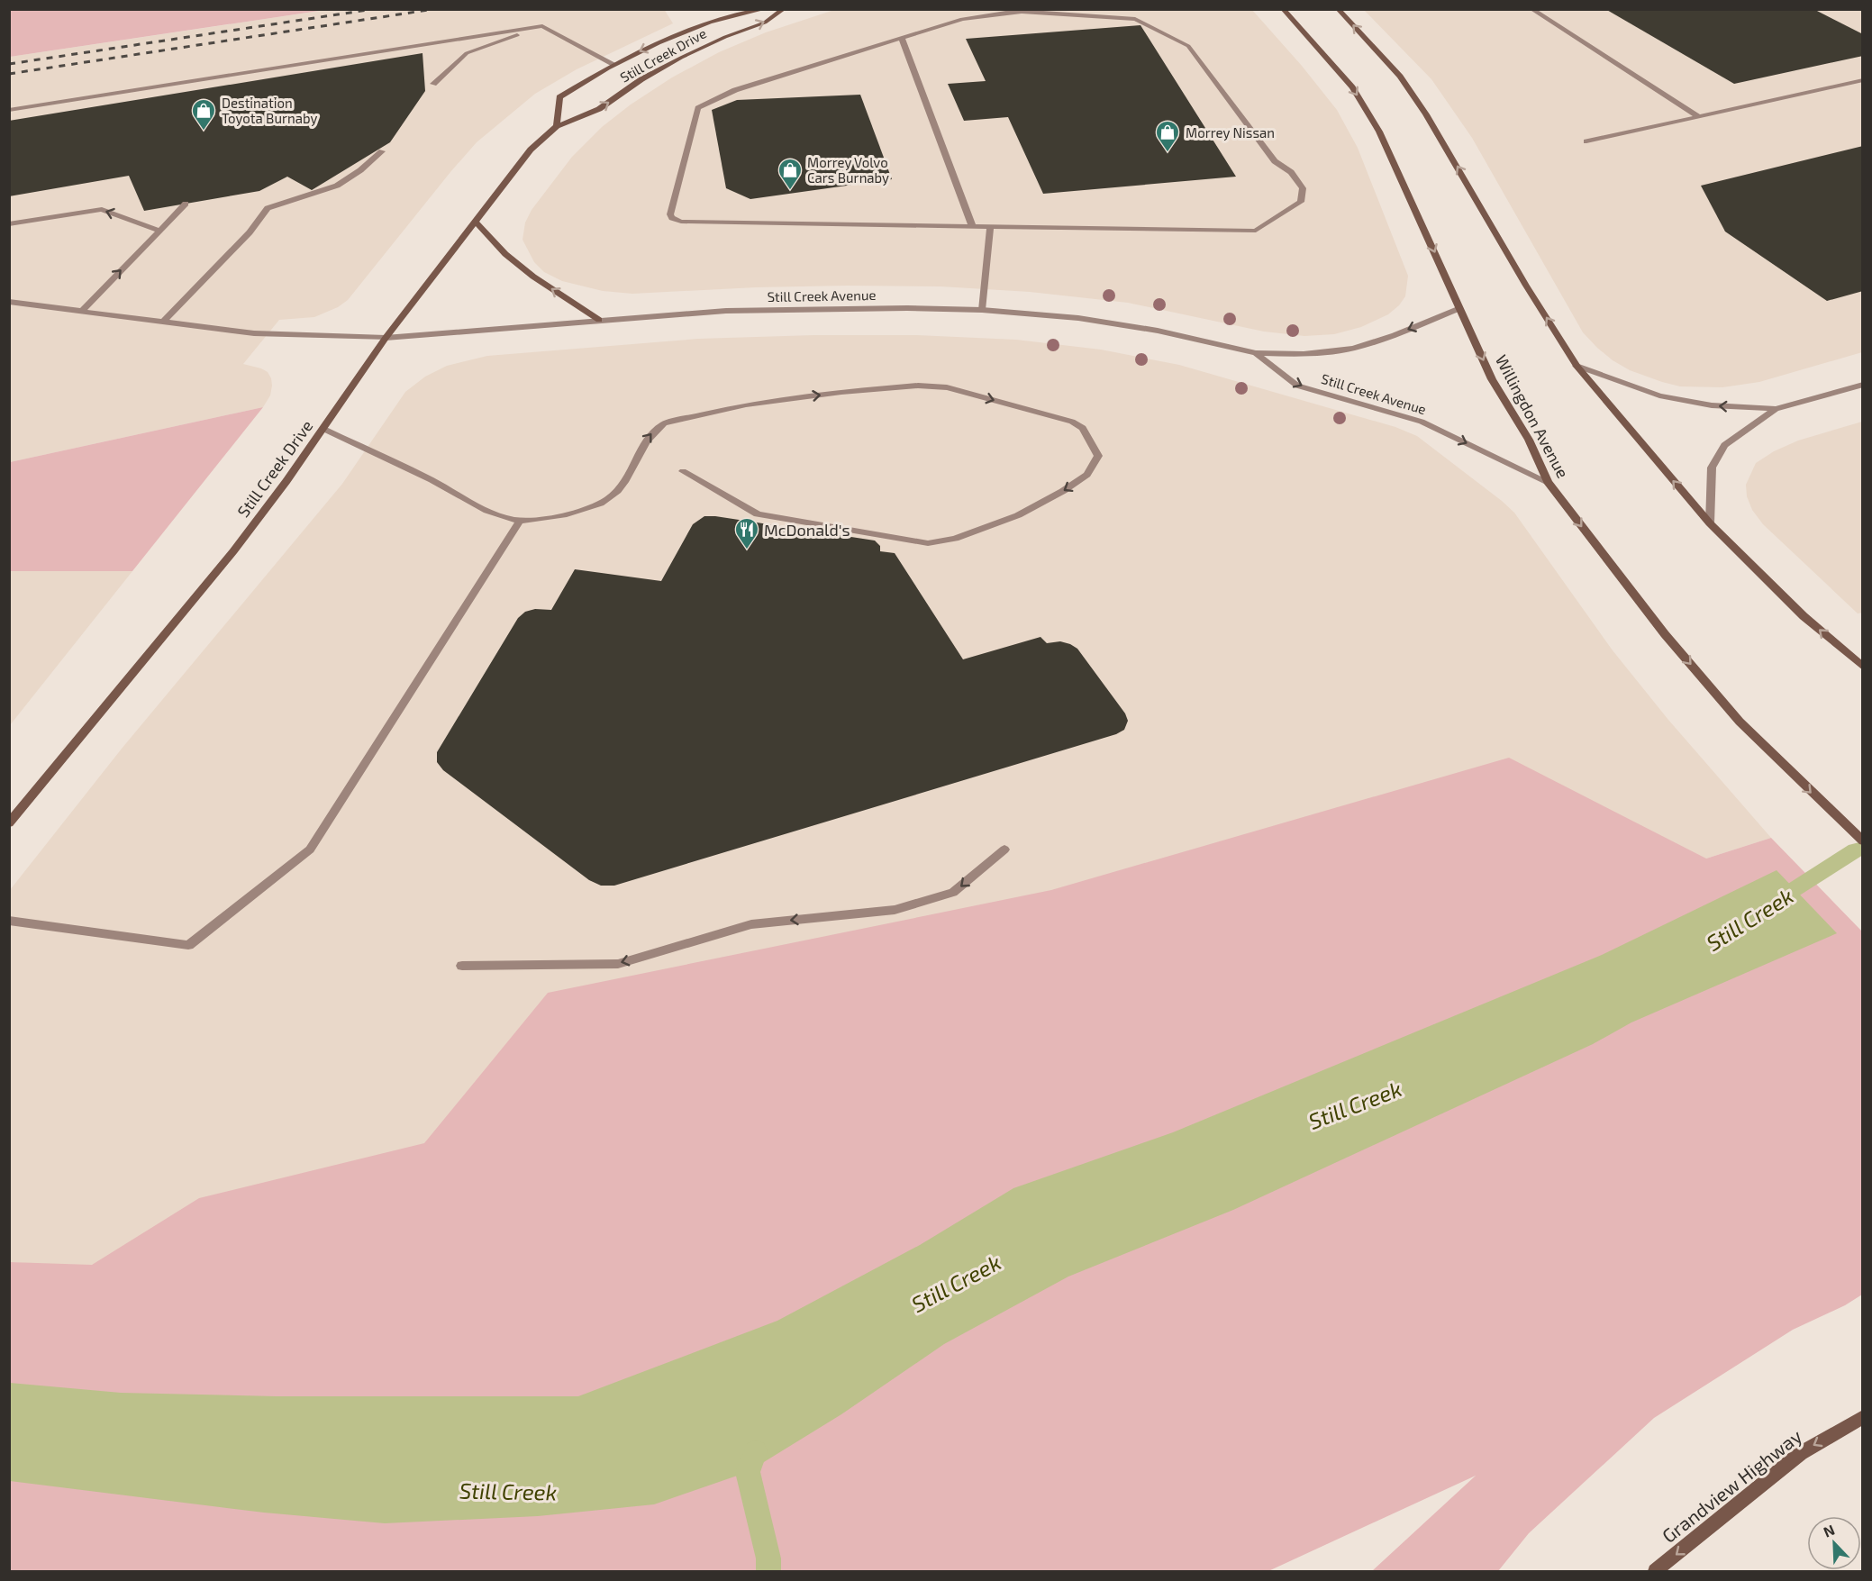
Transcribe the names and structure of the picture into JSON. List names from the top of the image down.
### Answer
{
  "streets": {
    "main road": ["Still Creek Drive", "Willingdon Avenue", "Grandview Highway"],
    "street": ["Still Creek Avenue"]
  },
  "crossings": [
    ["Still Creek Drive", "Still Creek Avenue"],
    ["Still Creek Avenue", "Willingdon Avenue"]
  ],
  "one_way": ["Grandview Highway"],
  "water": ["Still Creek"],
  "places": {
    "shop": ["Destination Toyota Burnaby", "Morrey Nissan", "Morrey Volvo Cars Burnaby"],
    "restaurant": ["McDonald's"]
  },
  "north": "top left"
}
